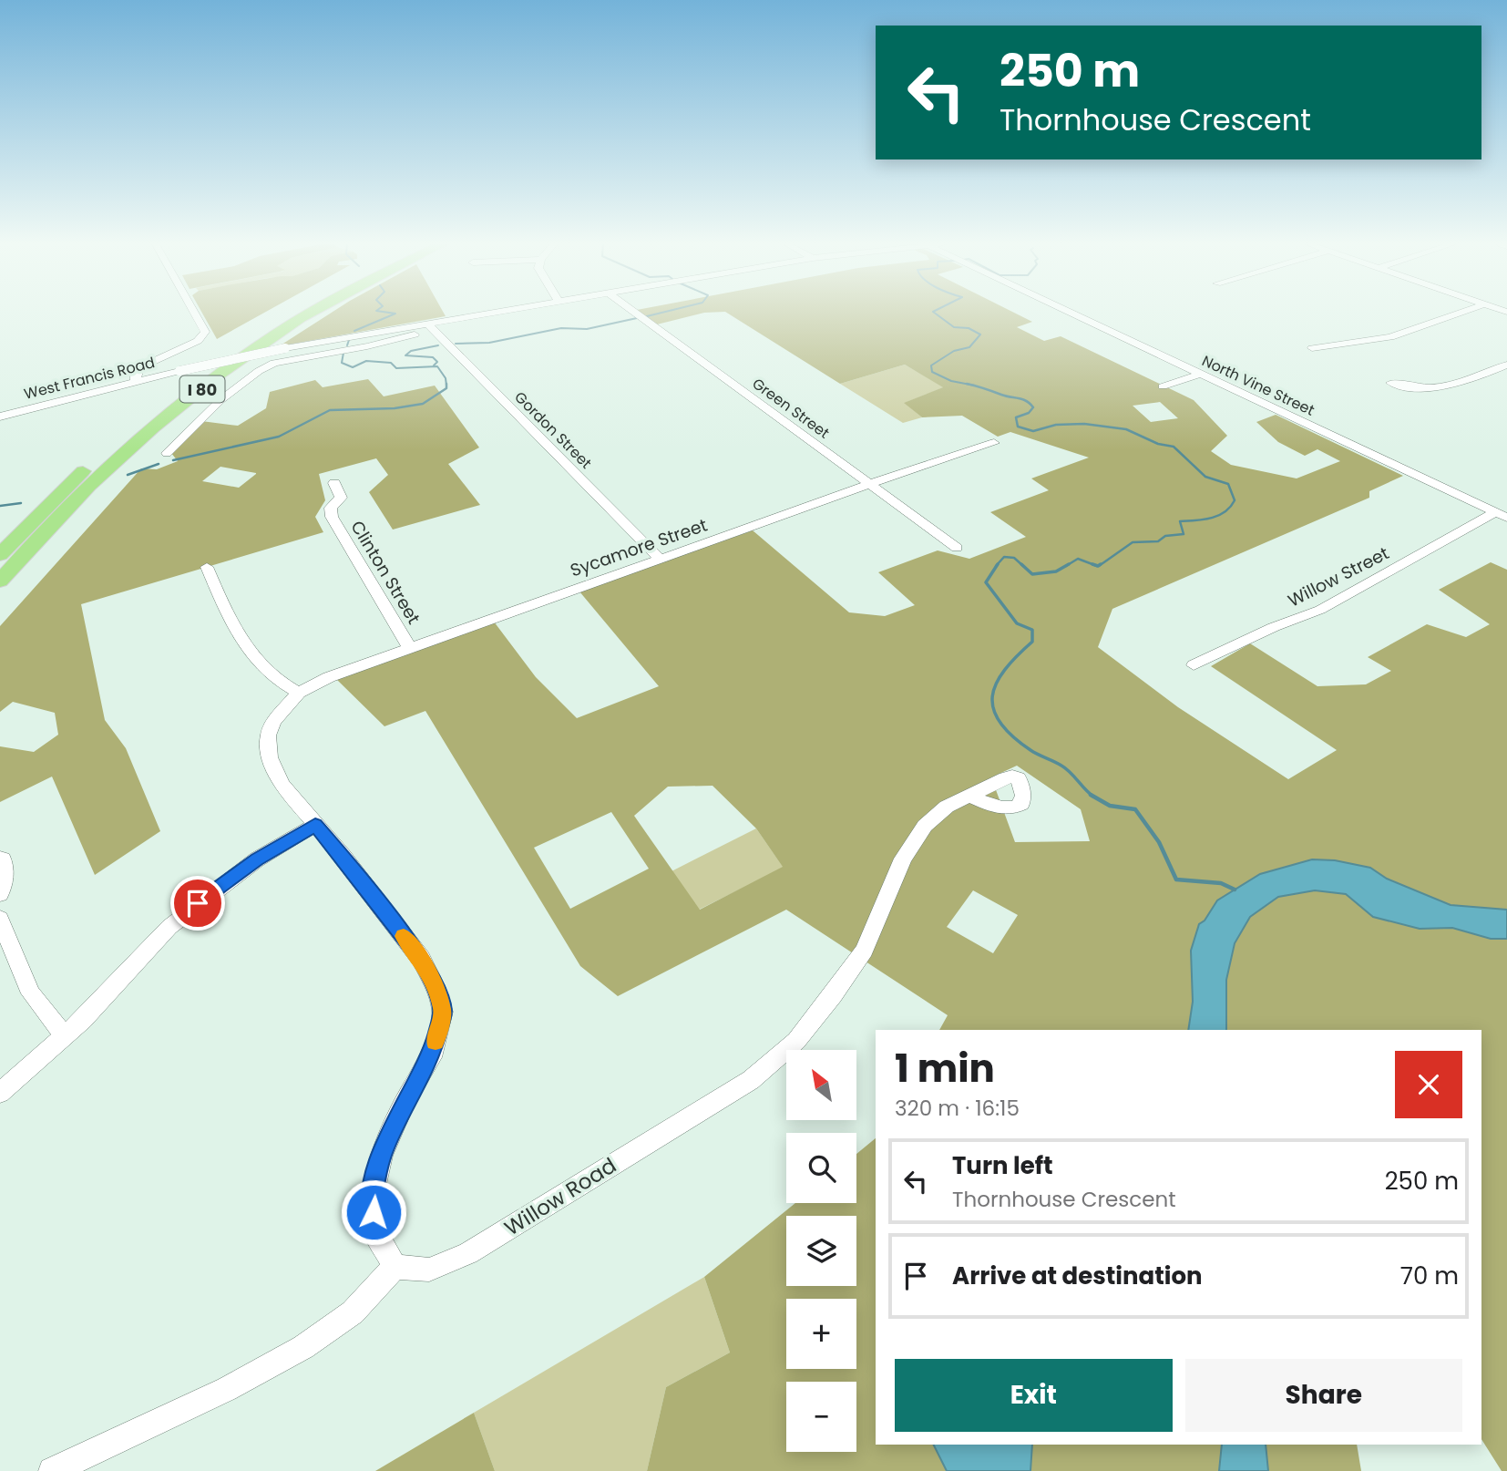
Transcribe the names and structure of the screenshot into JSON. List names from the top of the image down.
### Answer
{
  "streets": {
    "highway": ["I 80"],
    "street": [
      "West Francis Road",
      "North Vine Street",
      "Green Street",
      "Gordon Street",
      "Sycamore Street",
      "Clinton Street",
      "Willow Street",
      "Willow Road"
    ]
  },
  "crossings": [
    ["West Francis Road", "Gordon Street"],
    ["North Vine Street", "Willow Street"],
    ["Green Street", "Sycamore Street"],
    ["Gordon Street", "Sycamore Street"],
    ["Sycamore Street", "Clinton Street"]
  ],
  "north": "top left",
  "page": {
    "turn": ["250 m", "Thornhouse Crescent"],
    "heading": ["1 min", "320 m · 16:15"],
    "map_buttons": ["+", "−"],
    "list": [
      {
        "name": "Turn left",
        "note": "Thornhouse Crescent",
        "value": "250 m"
      },
      {
        "name": "Arrive at destination",
        "value": "70 m"
      }
    ],
    "buttons": ["Exit", "Share"]
  }
}
